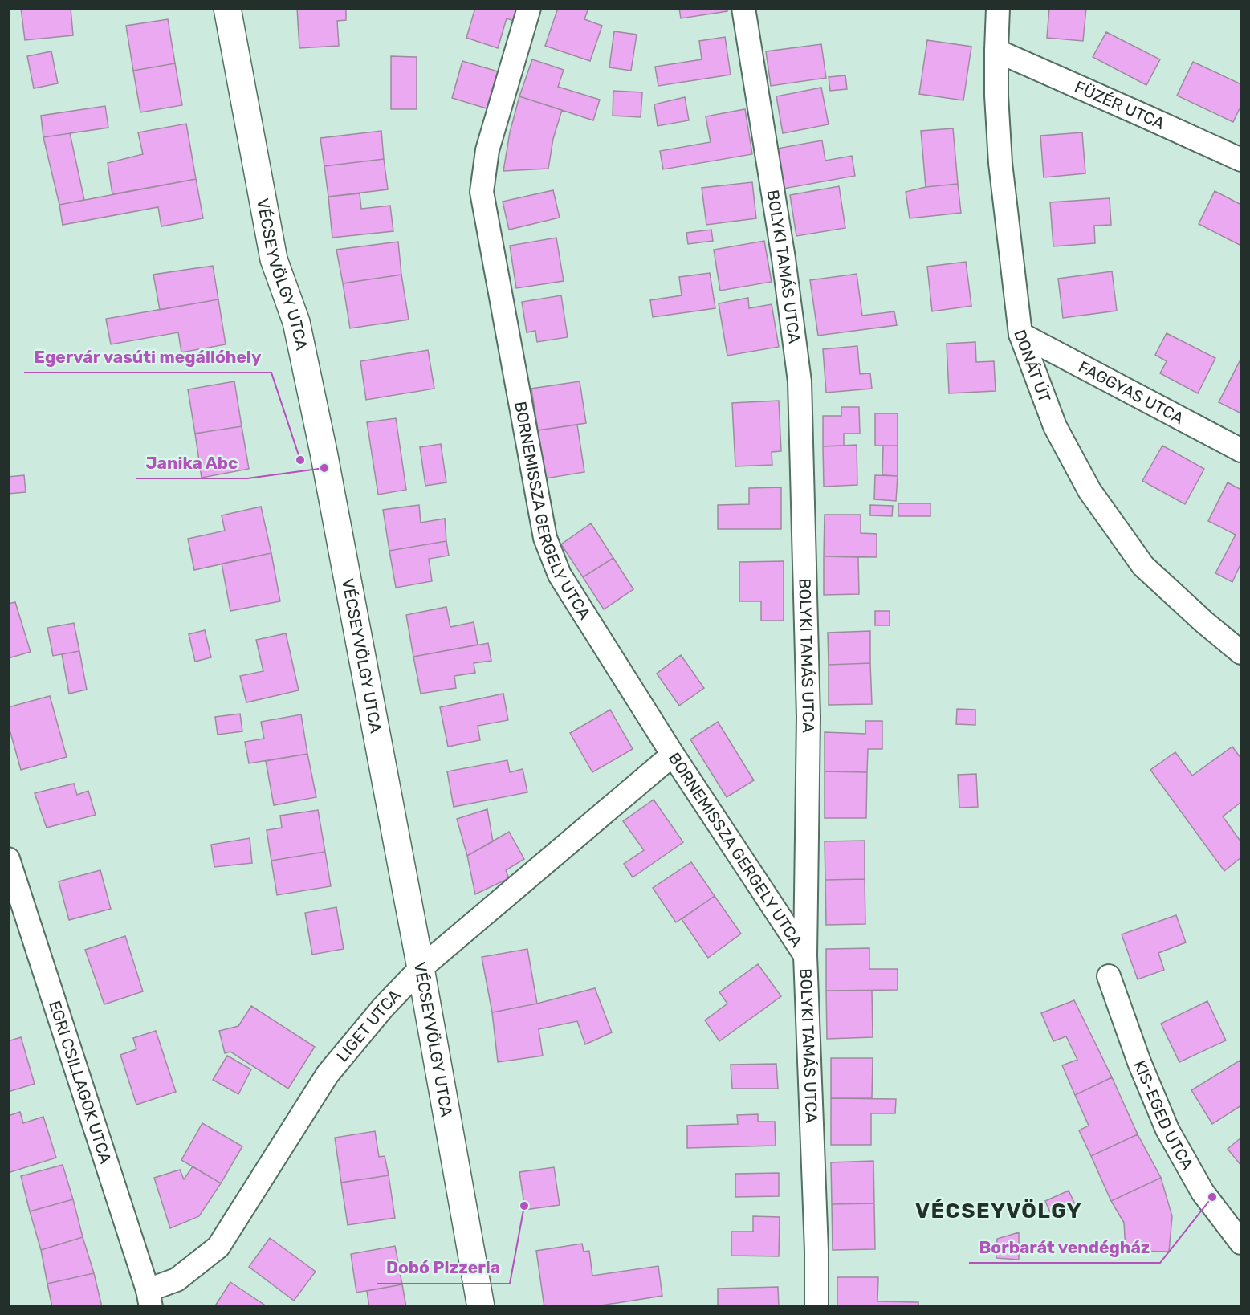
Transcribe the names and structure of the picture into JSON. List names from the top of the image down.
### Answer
{
  "streets": {
    "main road": ["VÉCSEYVÖLGY UTCA"],
    "street": [
      "FÜZÉR UTCA",
      "BOLYKI TAMÁS UTCA",
      "DONÁT ÚT",
      "FAGGYAS UTCA",
      "BORNEMISSZA GERGELY UTCA",
      "LIGET UTCA",
      "EGRI CSILLAGOK UTCA",
      "KIS-EGED UTCA"
    ]
  },
  "crossings": [
    ["FÜZÉR UTCA", "DONÁT ÚT"],
    ["BOLYKI TAMÁS UTCA", "BORNEMISSZA GERGELY UTCA"],
    ["VÉCSEYVÖLGY UTCA", "LIGET UTCA"],
    ["DONÁT ÚT", "FAGGYAS UTCA"],
    ["BORNEMISSZA GERGELY UTCA", "LIGET UTCA"],
    ["LIGET UTCA", "EGRI CSILLAGOK UTCA"]
  ],
  "districts": ["VÉCSEYVÖLGY"],
  "places": [
    "Egervár vasúti megállóhely",
    "Janika Abc",
    "Borbarát vendégház",
    "Dobó Pizzeria"
  ]
}
